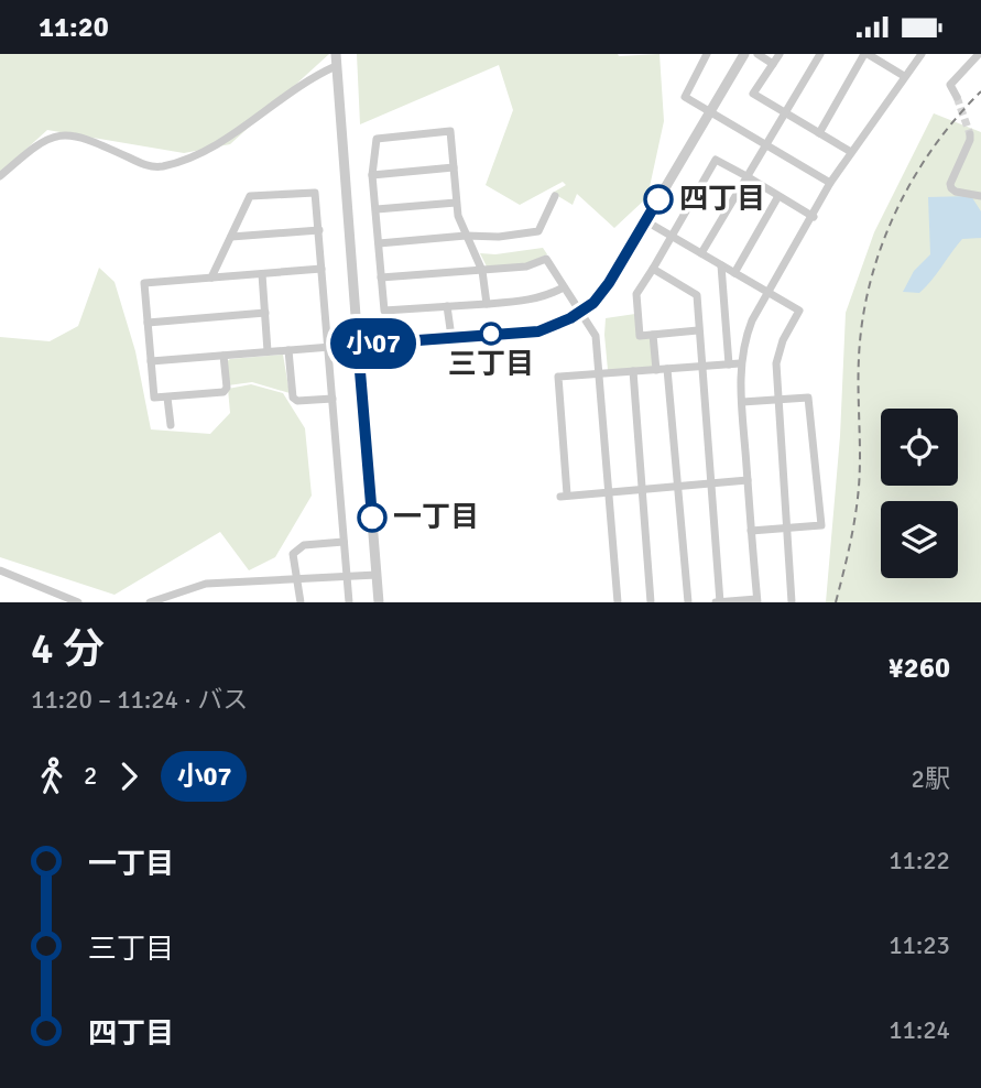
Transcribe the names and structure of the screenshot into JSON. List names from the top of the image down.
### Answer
{
  "places": ["四丁目", "三丁目", "一丁目"],
  "lines": ["bus line 小07"],
  "page": {
    "status": "11:20",
    "on_map": "小07",
    "heading": ["4 分", "11:20 – 11:24 · バス", "¥260"],
    "legs": ["2", "小07", "2駅"],
    "list": [
      {
        "name": "一丁目",
        "value": "11:22"
      },
      {
        "name": "三丁目",
        "value": "11:23"
      },
      {
        "name": "四丁目",
        "value": "11:24"
      }
    ]
  }
}
